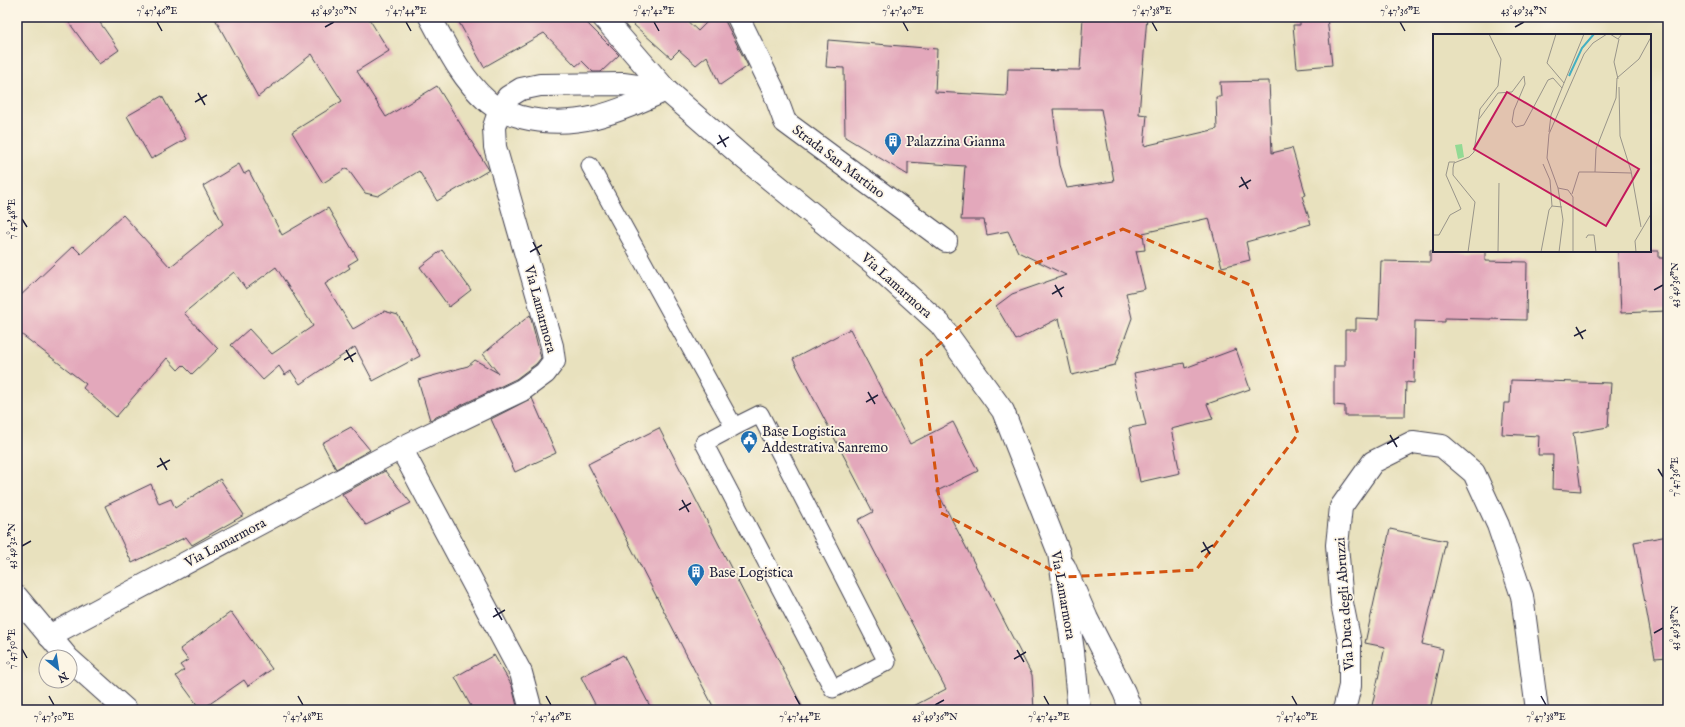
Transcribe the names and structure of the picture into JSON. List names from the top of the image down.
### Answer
{
  "streets": {
    "street": ["Strada San Martino", "Via Lamarmora", "Via Duca degli Abruzzi"]
  },
  "places": {
    "building": ["Palazzina Gianna", "Base Logistica"],
    "public building": ["Base Logistica Addestrativa Sanremo"]
  },
  "north": "bottom right",
  "coordinates": [
    "7°47'46\"E",
    "43°49'30\"N",
    "7°47'44\"E",
    "7°47'42\"E",
    "7°47'40\"E",
    "7°47'38\"E",
    "7°47'36\"E",
    "43°49'34\"N",
    "7°47'48\"E",
    "43°49'36\"N",
    "43°49'32\"N",
    "43°49'38\"N",
    "7°47'50\"E"
  ]
}
